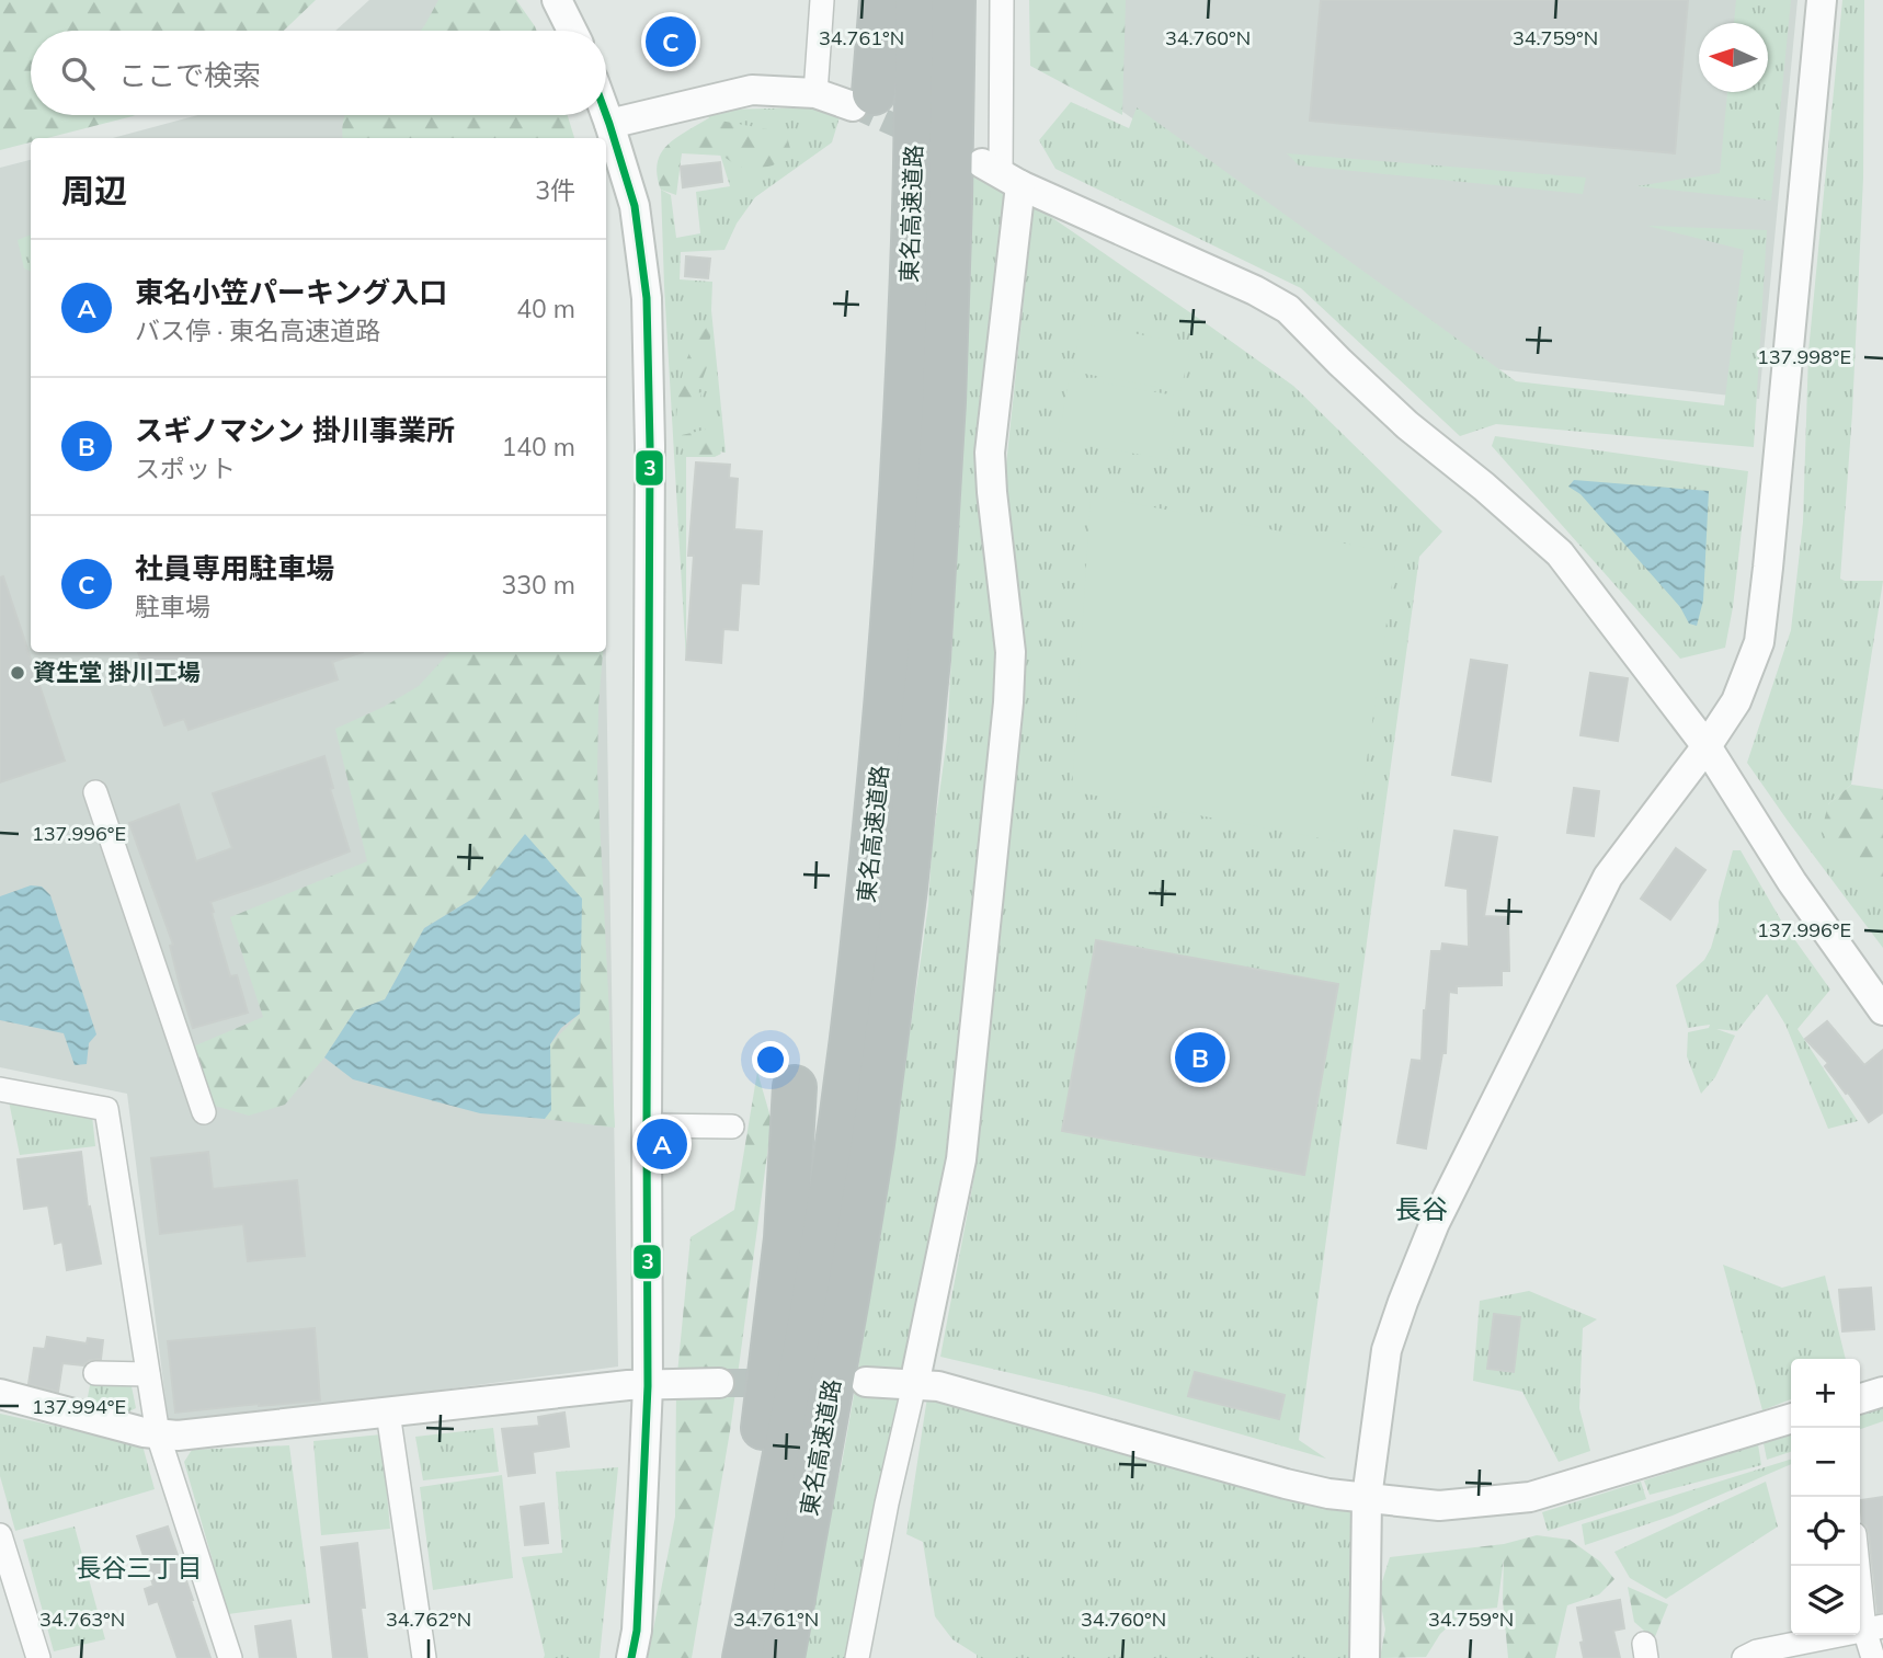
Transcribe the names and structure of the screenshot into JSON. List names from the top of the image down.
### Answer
{
  "streets": {
    "highway": ["東名高速道路"]
  },
  "districts": ["長谷", "長谷三丁目"],
  "places": ["資生堂 掛川工場"],
  "lines": ["transit line 3"],
  "north": "left",
  "page": {
    "pins": ["C", "B", "A"],
    "search": "ここで検索",
    "heading": ["周辺", "3件"],
    "list": [
      {
        "mark": "A",
        "name": "東名小笠パーキング入口",
        "note": "バス停 · 東名高速道路",
        "value": "40 m"
      },
      {
        "mark": "B",
        "name": "スギノマシン 掛川事業所",
        "note": "スポット",
        "value": "140 m"
      },
      {
        "mark": "C",
        "name": "社員専用駐車場",
        "note": "駐車場",
        "value": "330 m"
      }
    ],
    "map_buttons": ["+", "−"]
  },
  "coordinates": [
    "34.761°N",
    "34.760°N",
    "34.759°N",
    "137.998°E",
    "137.996°E",
    "137.994°E",
    "34.763°N",
    "34.762°N"
  ]
}
